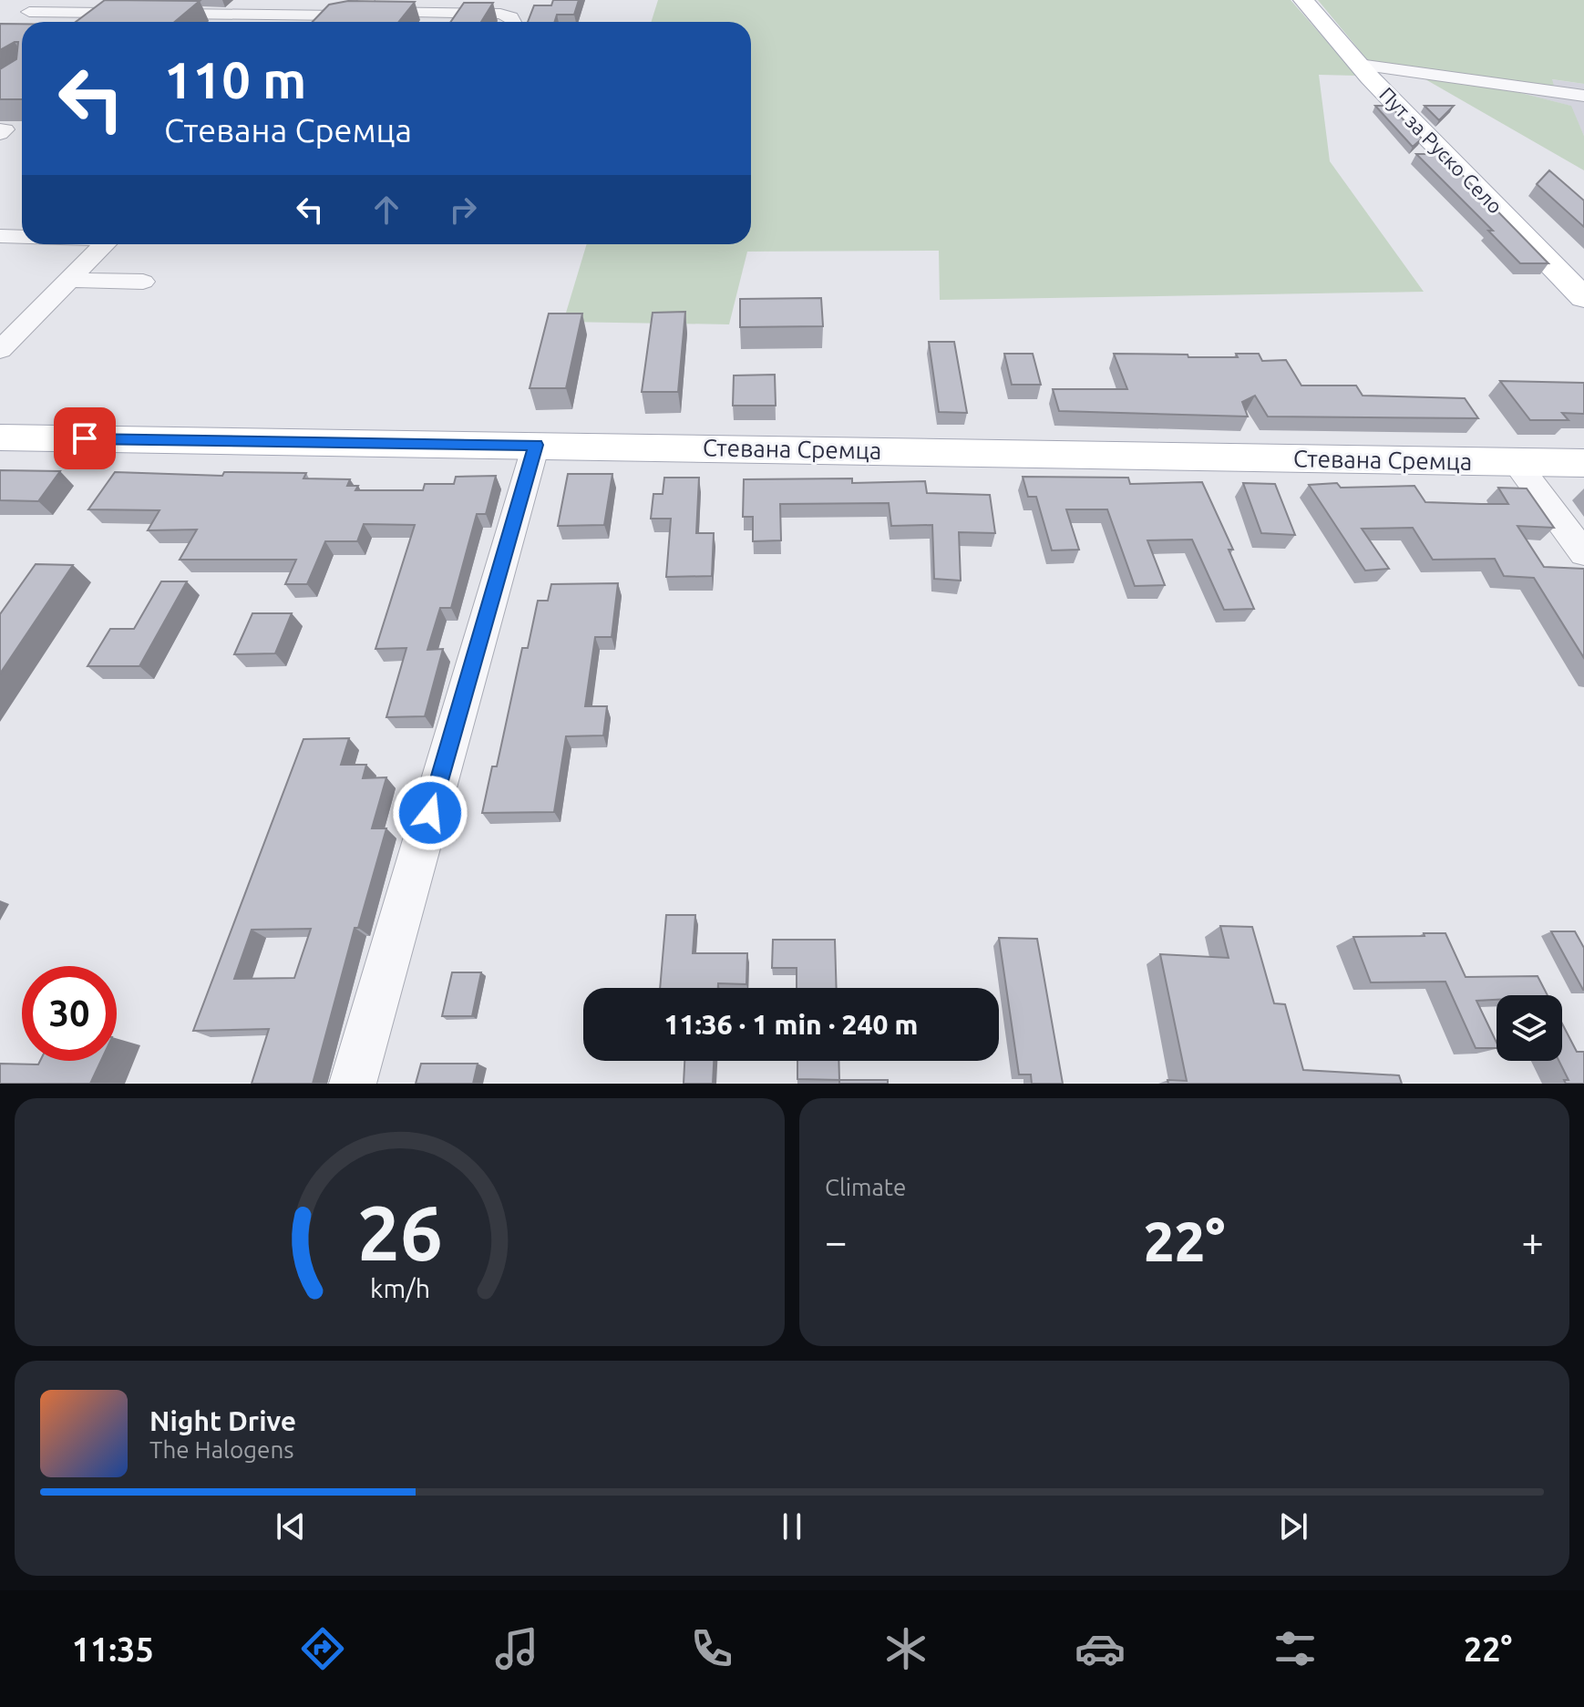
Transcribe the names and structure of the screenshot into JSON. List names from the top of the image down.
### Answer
{
  "streets": {
    "main road": ["Пут за Руско Село", "Стевана Сремца"]
  },
  "page": {
    "turn": ["110 m", "Стевана Сремца"],
    "limit": "30",
    "trip": "11:36 · 1 min · 240 m",
    "tile": "Climate",
    "heat": ["−", "22°", "+"],
    "song": ["Night Drive", "The Halogens"],
    "tabs": ["11:35", "22°"],
    "gauge": ["26", "km/h"]
  }
}
